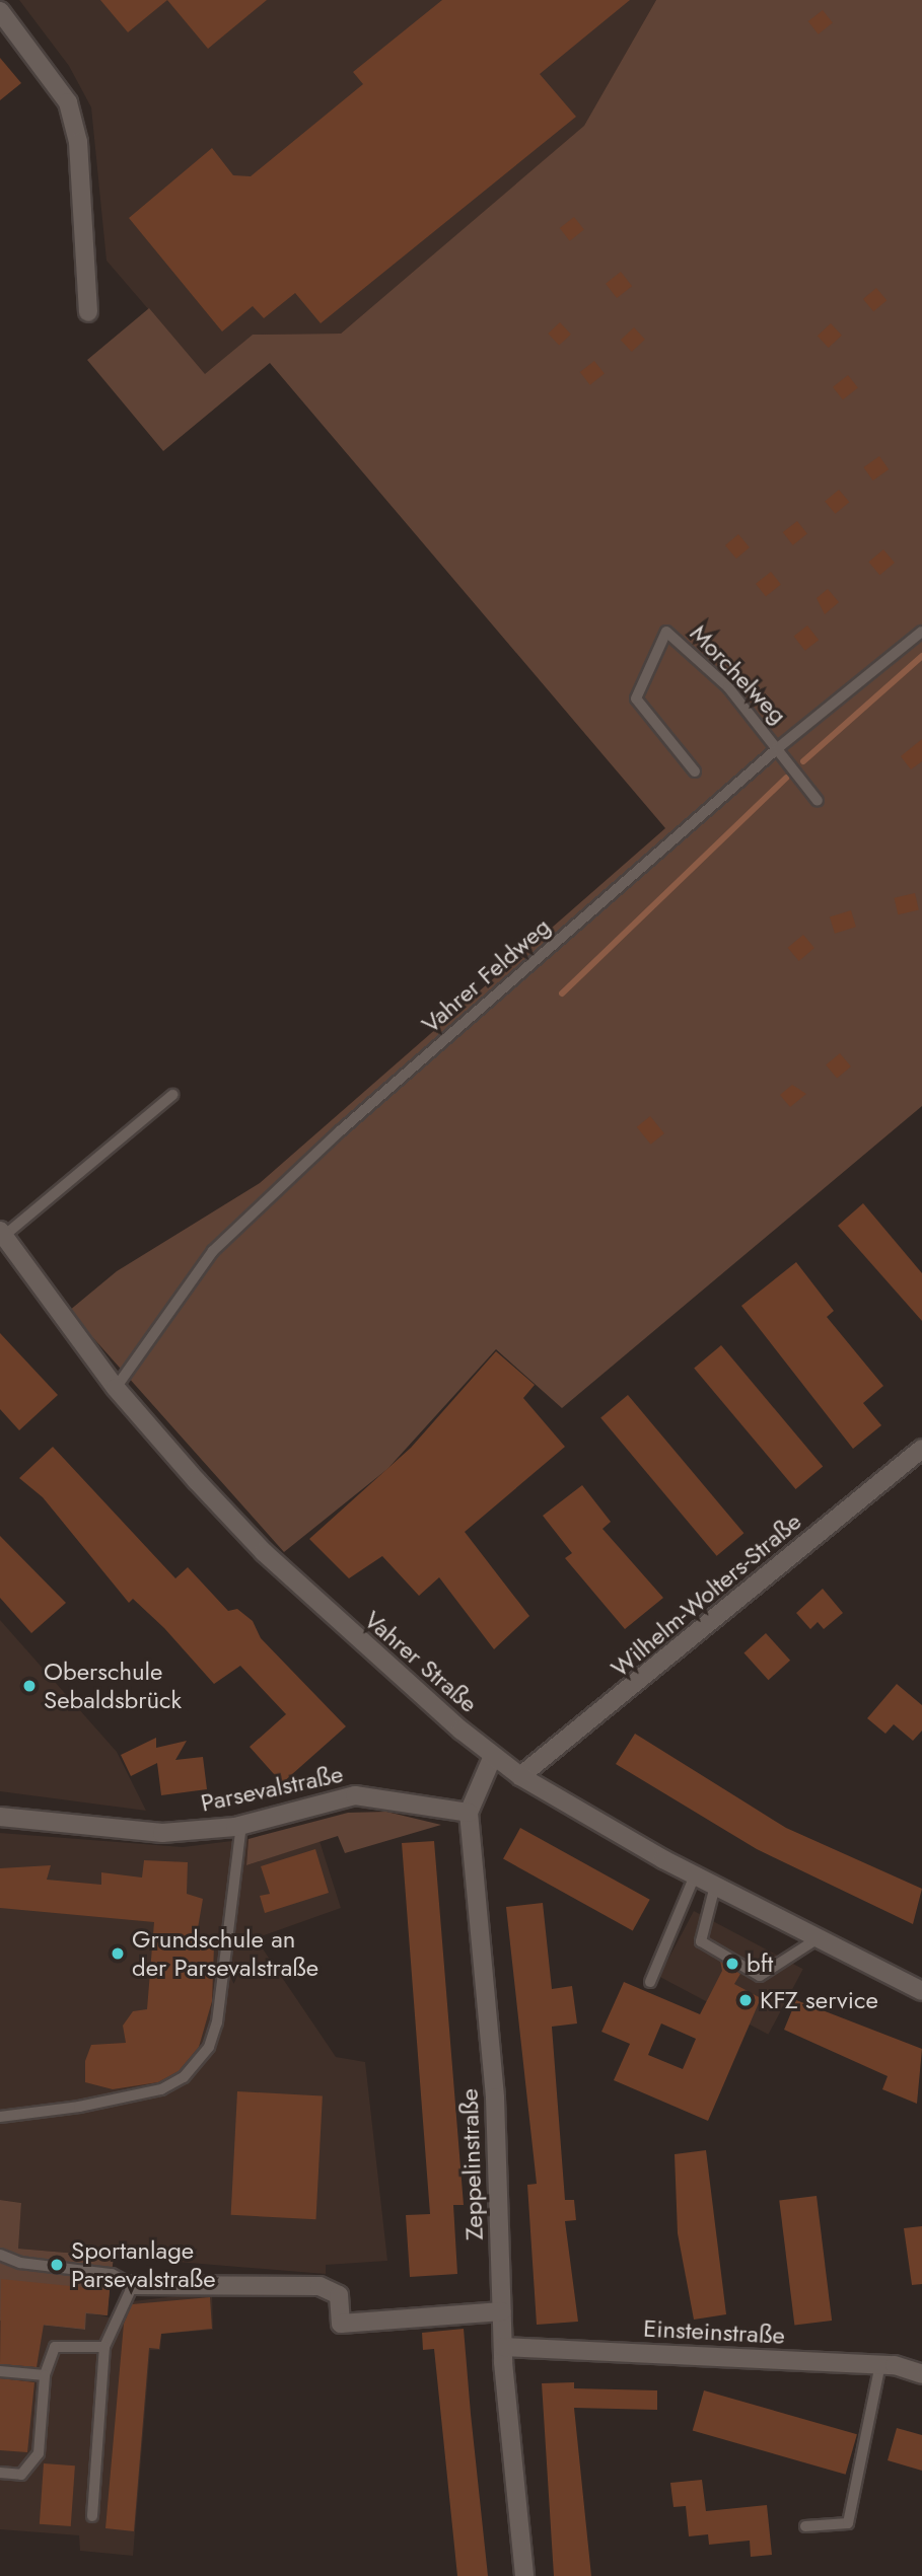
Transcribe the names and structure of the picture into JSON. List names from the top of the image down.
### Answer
{
  "streets": {
    "street": [
      "Wilhelm-Wolters-Straße",
      "Vahrer Straße",
      "Parsevalstraße",
      "Zeppelinstraße",
      "Einsteinstraße"
    ],
    "lane": ["Morchelweg", "Vahrer Feldweg"]
  },
  "crossings": [
    ["Morchelweg", "Vahrer Feldweg"],
    ["Vahrer Feldweg", "Vahrer Straße"],
    ["Wilhelm-Wolters-Straße", "Vahrer Straße"],
    ["Vahrer Straße", "Zeppelinstraße"],
    ["Parsevalstraße", "Zeppelinstraße"],
    ["Zeppelinstraße", "Einsteinstraße"]
  ],
  "places": [
    "Oberschule Sebaldsbrück",
    "Grundschule an der Parsevalstraße",
    "bft",
    "KFZ service",
    "Sportanlage Parsevalstraße"
  ]
}
